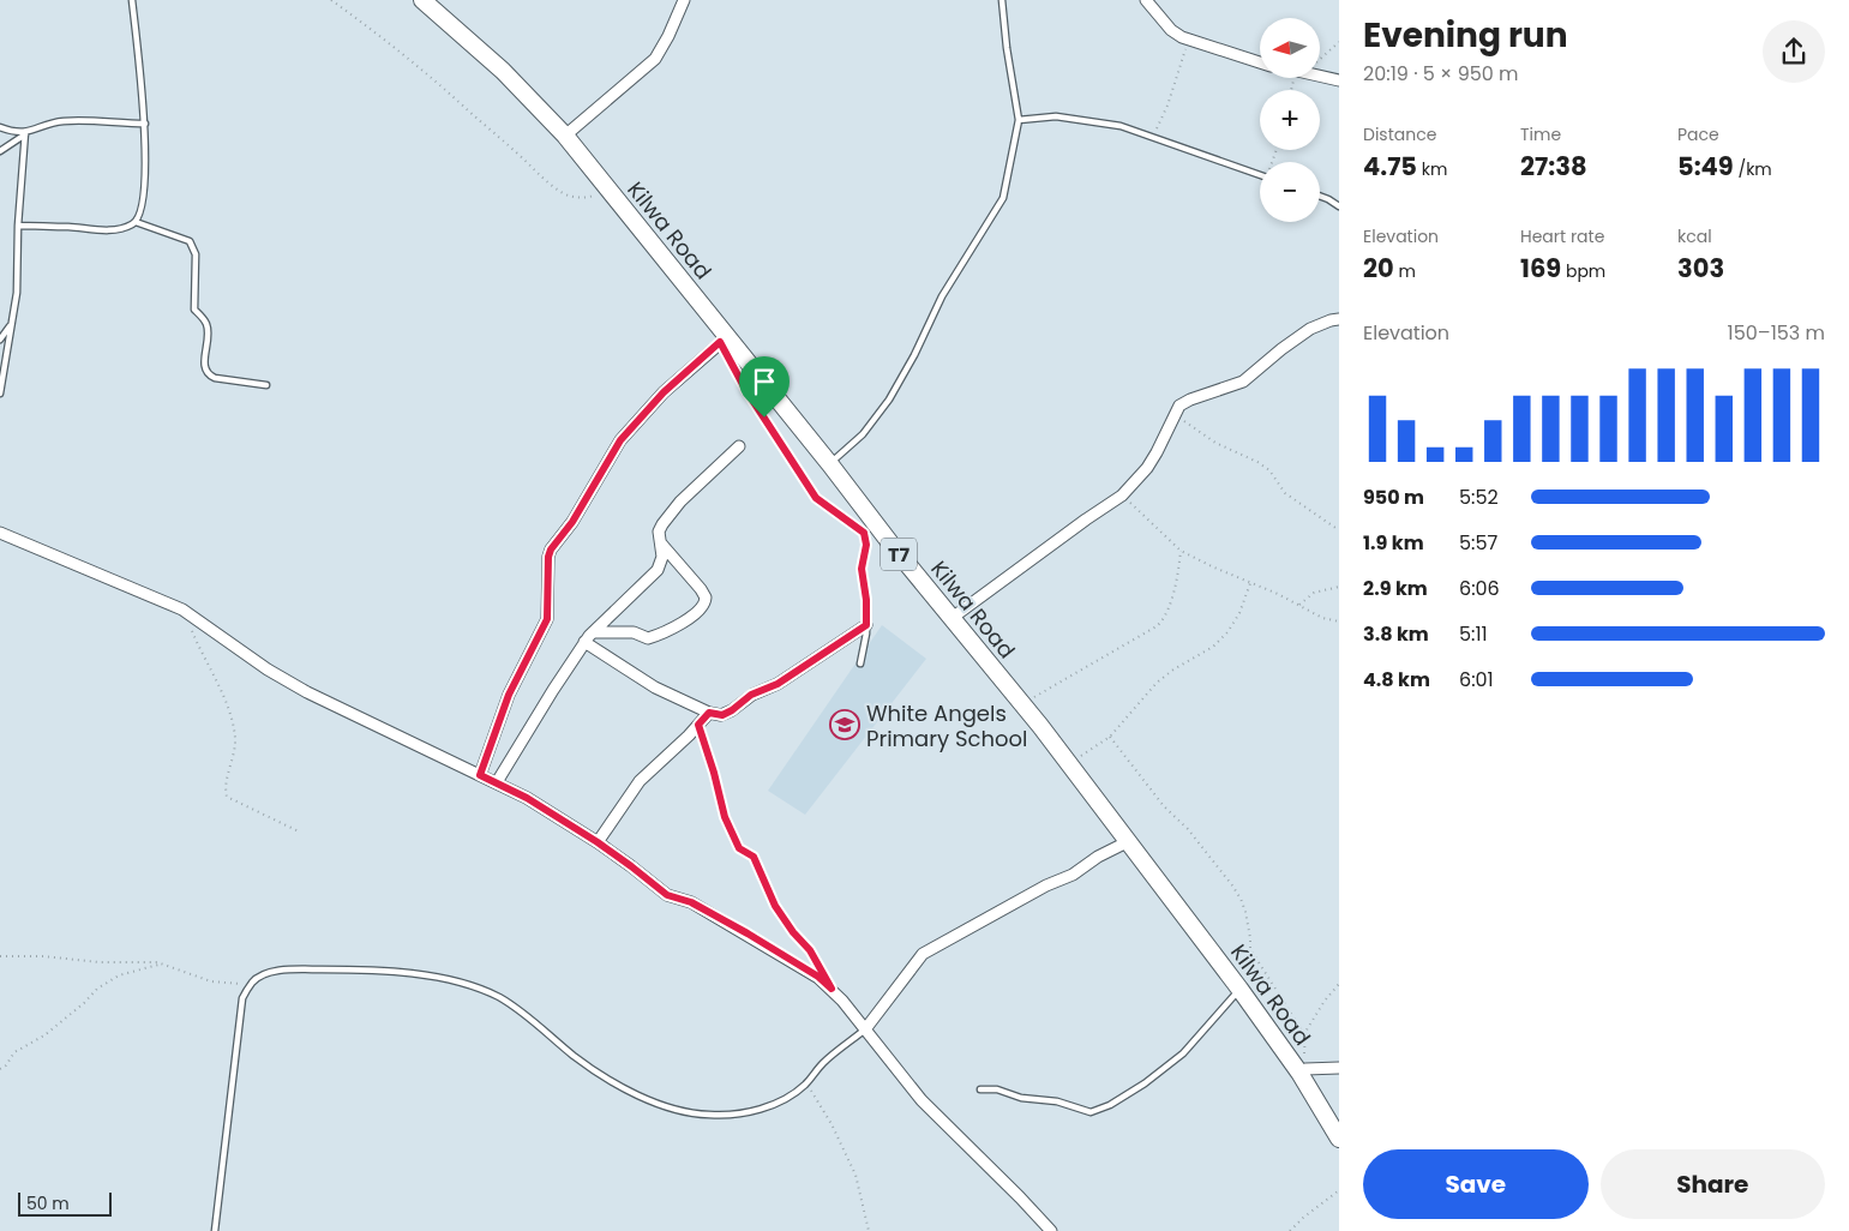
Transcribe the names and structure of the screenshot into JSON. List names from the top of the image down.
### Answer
{
  "streets": {
    "highway": ["Kilwa Road", "T7"]
  },
  "places": {
    "school or university": ["White Angels Primary School"]
  },
  "scale_bar": "50 m",
  "north": "left",
  "page": {
    "heading": ["Evening run", "20:19 · 5 × 950 m"],
    "map_buttons": ["+", "−"],
    "stats": [
      ["Distance", "4.75 km"],
      ["Time", "27:38"],
      ["Pace", "5:49 /km"],
      ["Elevation", "20 m"],
      ["Heart rate", "169 bpm"],
      ["kcal", "303"]
    ],
    "chart": ["Elevation", "150–153 m"],
    "list": [
      {
        "name": "950 m",
        "note": "5:52"
      },
      {
        "name": "1.9 km",
        "note": "5:57"
      },
      {
        "name": "2.9 km",
        "note": "6:06"
      },
      {
        "name": "3.8 km",
        "note": "5:11"
      },
      {
        "name": "4.8 km",
        "note": "6:01"
      }
    ],
    "buttons": ["Save", "Share"],
    "scale": "50 m"
  }
}
